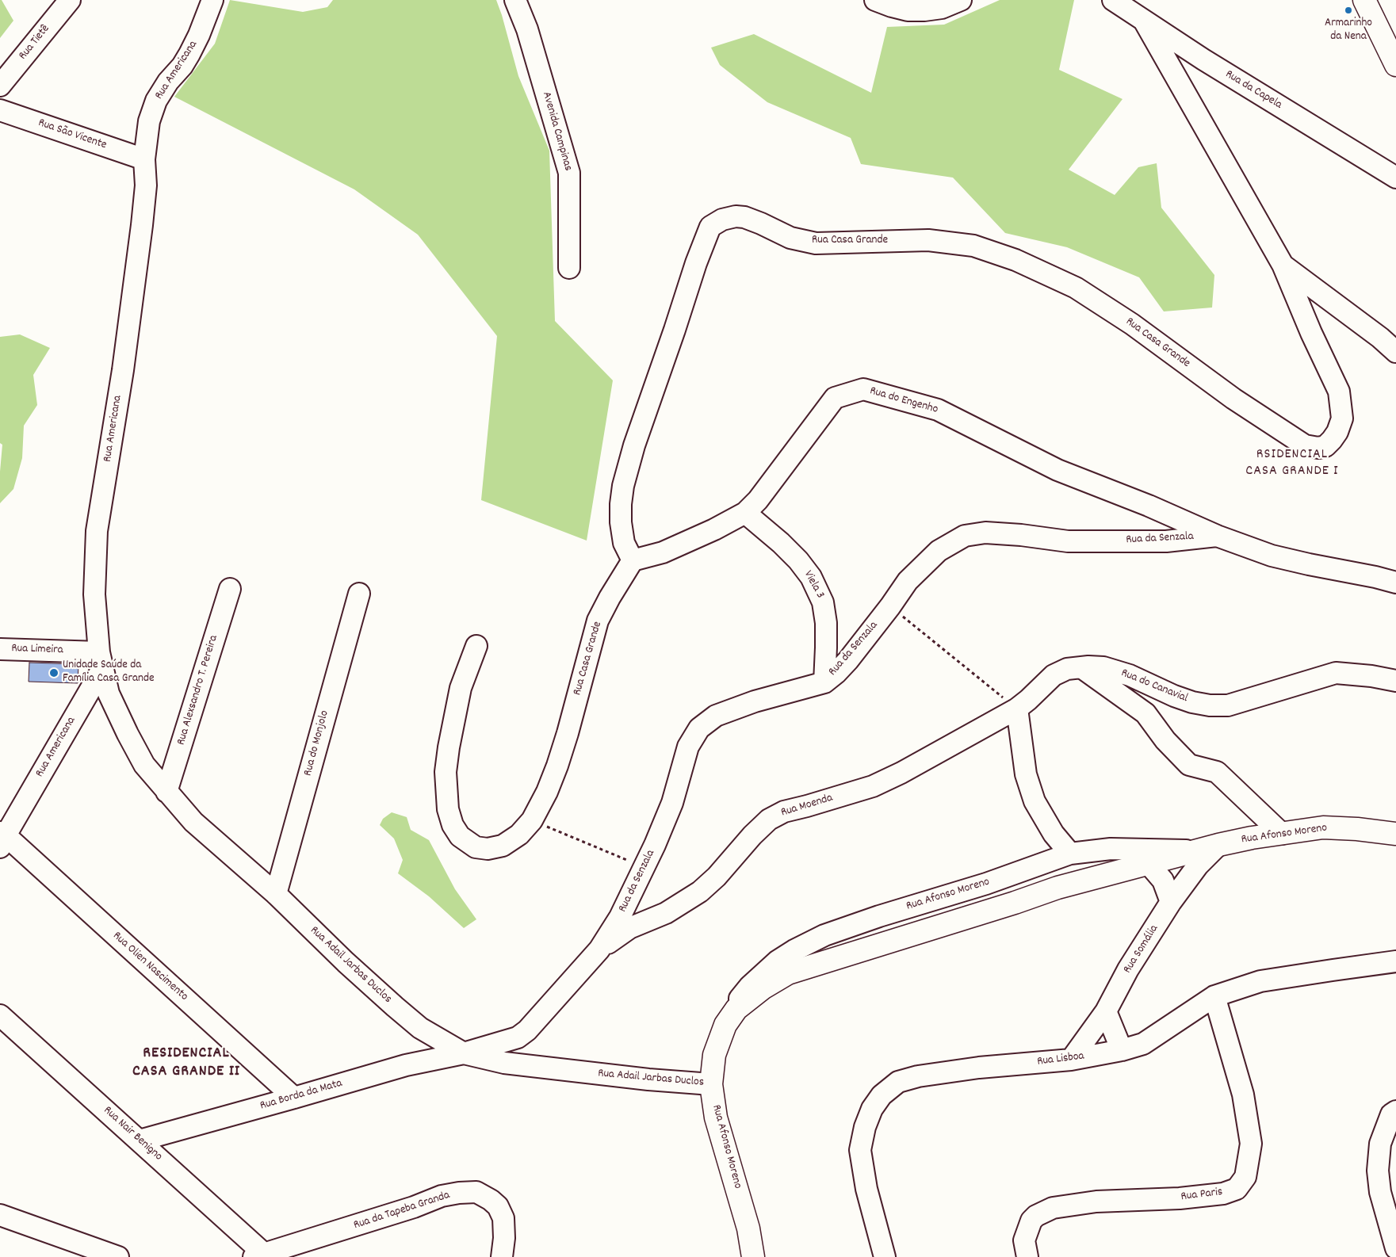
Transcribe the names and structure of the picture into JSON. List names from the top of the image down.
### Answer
{
  "streets": {
    "main road": ["Rua Afonso Moreno"],
    "street": [
      "Rua Tietê",
      "Rua Americana",
      "Rua da Capela",
      "Avenida Campinas",
      "Rua São Vicente",
      "Rua Casa Grande",
      "Rua do Engenho",
      "Rua da Senzala",
      "Viela 3",
      "Rua Limeira",
      "Rua do Canavial",
      "Rua Alexsandro T. Pereira",
      "Rua do Monjolo",
      "Rua Moenda",
      "Rua Somália",
      "Rua Adail Jarbas Duclos",
      "Rua Olien Nascimento",
      "Rua Lisboa",
      "Rua Borda da Mata",
      "Rua Nair Benigno",
      "Rua Paris",
      "Rua da Tapeba Granda"
    ]
  },
  "crossings": [
    ["Rua Americana", "Rua São Vicente"],
    ["Rua Americana", "Rua Limeira"],
    ["Rua Americana", "Rua Adail Jarbas Duclos"],
    ["Rua Americana", "Rua Olien Nascimento"],
    ["Rua da Capela", "Rua Casa Grande"],
    ["Rua Casa Grande", "Rua do Engenho"],
    ["Rua do Engenho", "Rua da Senzala"],
    ["Rua do Engenho", "Viela 3"],
    ["Rua da Senzala", "Viela 3"],
    ["Rua da Senzala", "Rua Moenda"],
    ["Rua da Senzala", "Rua Adail Jarbas Duclos"],
    ["Rua da Senzala", "Rua Borda da Mata"],
    ["Rua Limeira", "Rua Adail Jarbas Duclos"],
    ["Rua do Canavial", "Rua Moenda"],
    ["Rua Alexsandro T. Pereira", "Rua Adail Jarbas Duclos"],
    ["Rua do Monjolo", "Rua Adail Jarbas Duclos"],
    ["Rua Afonso Moreno", "Rua Somália"],
    ["Rua Afonso Moreno", "Rua Adail Jarbas Duclos"],
    ["Rua Somália", "Rua Lisboa"],
    ["Rua Adail Jarbas Duclos", "Rua Borda da Mata"],
    ["Rua Olien Nascimento", "Rua Borda da Mata"],
    ["Rua Lisboa", "Rua Paris"],
    ["Rua Borda da Mata", "Rua Nair Benigno"],
    ["Rua Nair Benigno", "Rua da Tapeba Granda"]
  ],
  "districts": ["RSIDENCIAL CASA GRANDE I", "RESIDENCIAL CASA GRANDE II"],
  "places": ["Armarinho da Nena", "Unidade Saúde da Família Casa Grande"]
}
